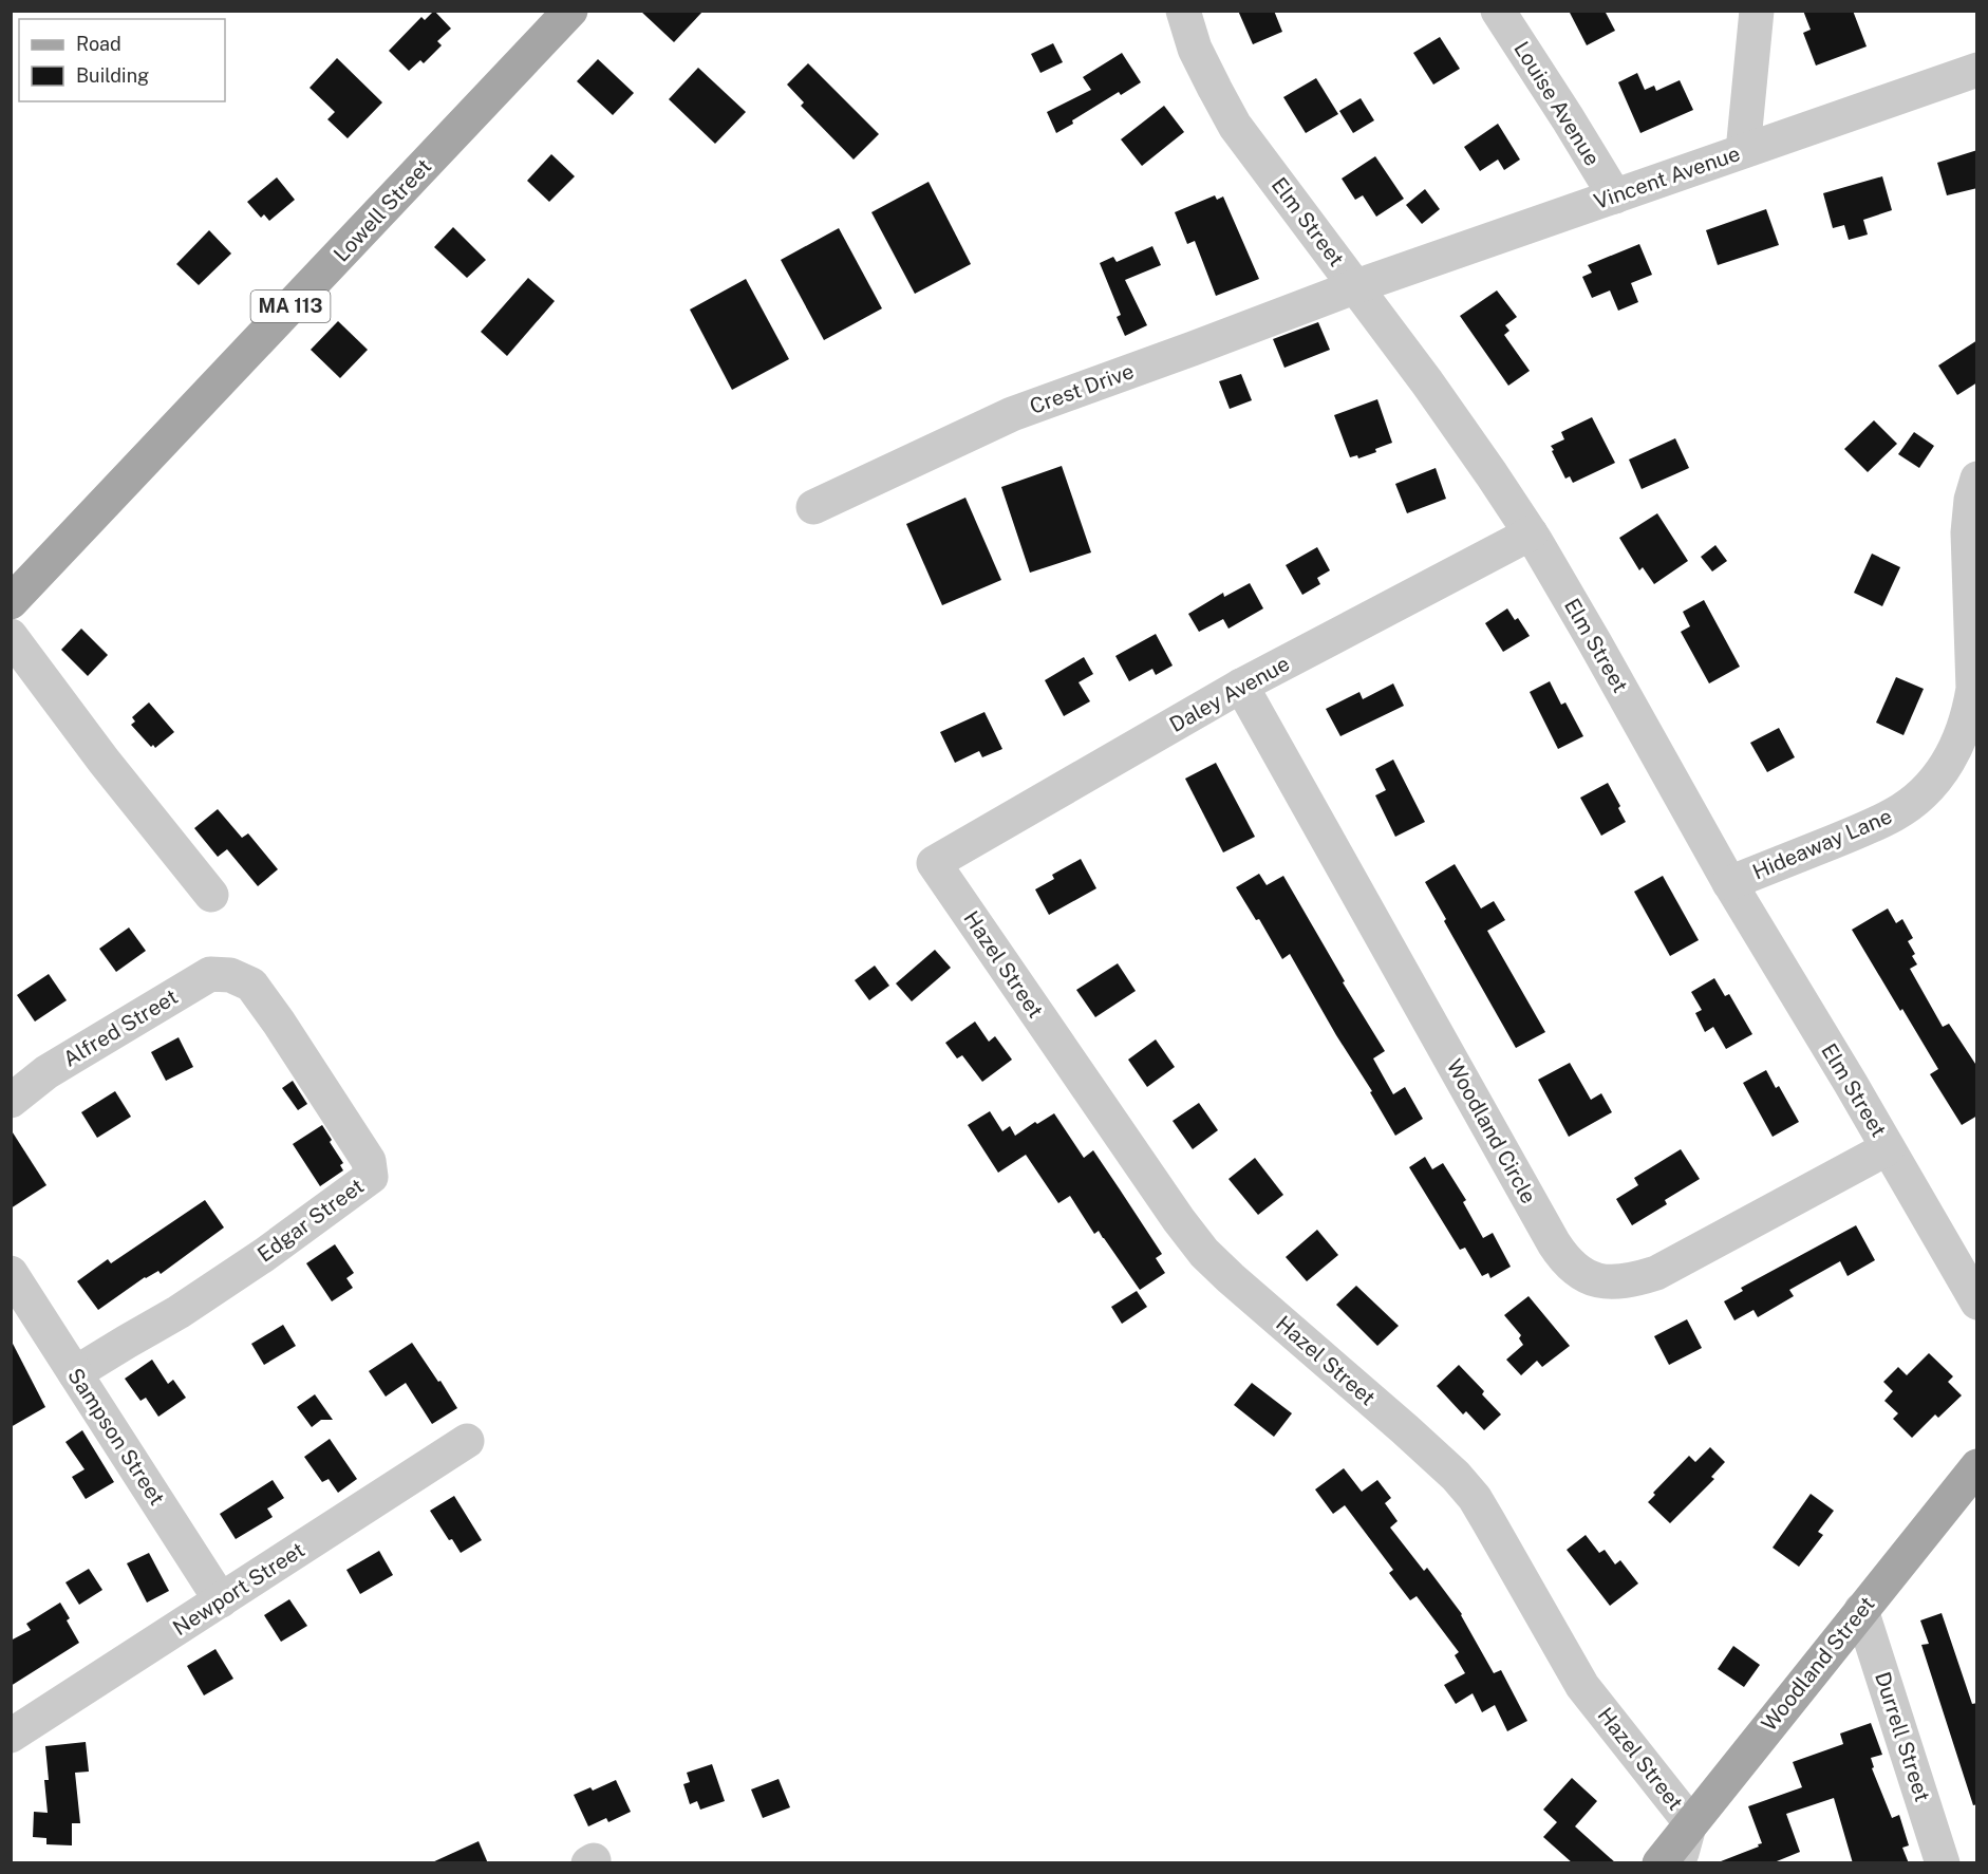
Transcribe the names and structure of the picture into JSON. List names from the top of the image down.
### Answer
{
  "streets": {
    "main road": ["Lowell Street", "MA 113", "Woodland Street"],
    "street": [
      "Louise Avenue",
      "Vincent Avenue",
      "Elm Street",
      "Crest Drive",
      "Daley Avenue",
      "Hideaway Lane",
      "Hazel Street",
      "Alfred Street",
      "Woodland Circle",
      "Edgar Street",
      "Sampson Street",
      "Newport Street",
      "Durrell Street"
    ]
  },
  "crossings": [
    ["Louise Avenue", "Vincent Avenue"],
    ["Vincent Avenue", "Elm Street"],
    ["Vincent Avenue", "Crest Drive"],
    ["Elm Street", "Crest Drive"],
    ["Elm Street", "Daley Avenue"],
    ["Elm Street", "Hideaway Lane"],
    ["Elm Street", "Woodland Circle"],
    ["Daley Avenue", "Hazel Street"],
    ["Daley Avenue", "Woodland Circle"],
    ["Hazel Street", "Woodland Street"],
    ["Alfred Street", "Edgar Street"],
    ["Edgar Street", "Sampson Street"],
    ["Sampson Street", "Newport Street"],
    ["Woodland Street", "Durrell Street"]
  ],
  "legend": ["Road", "Building"]
}
